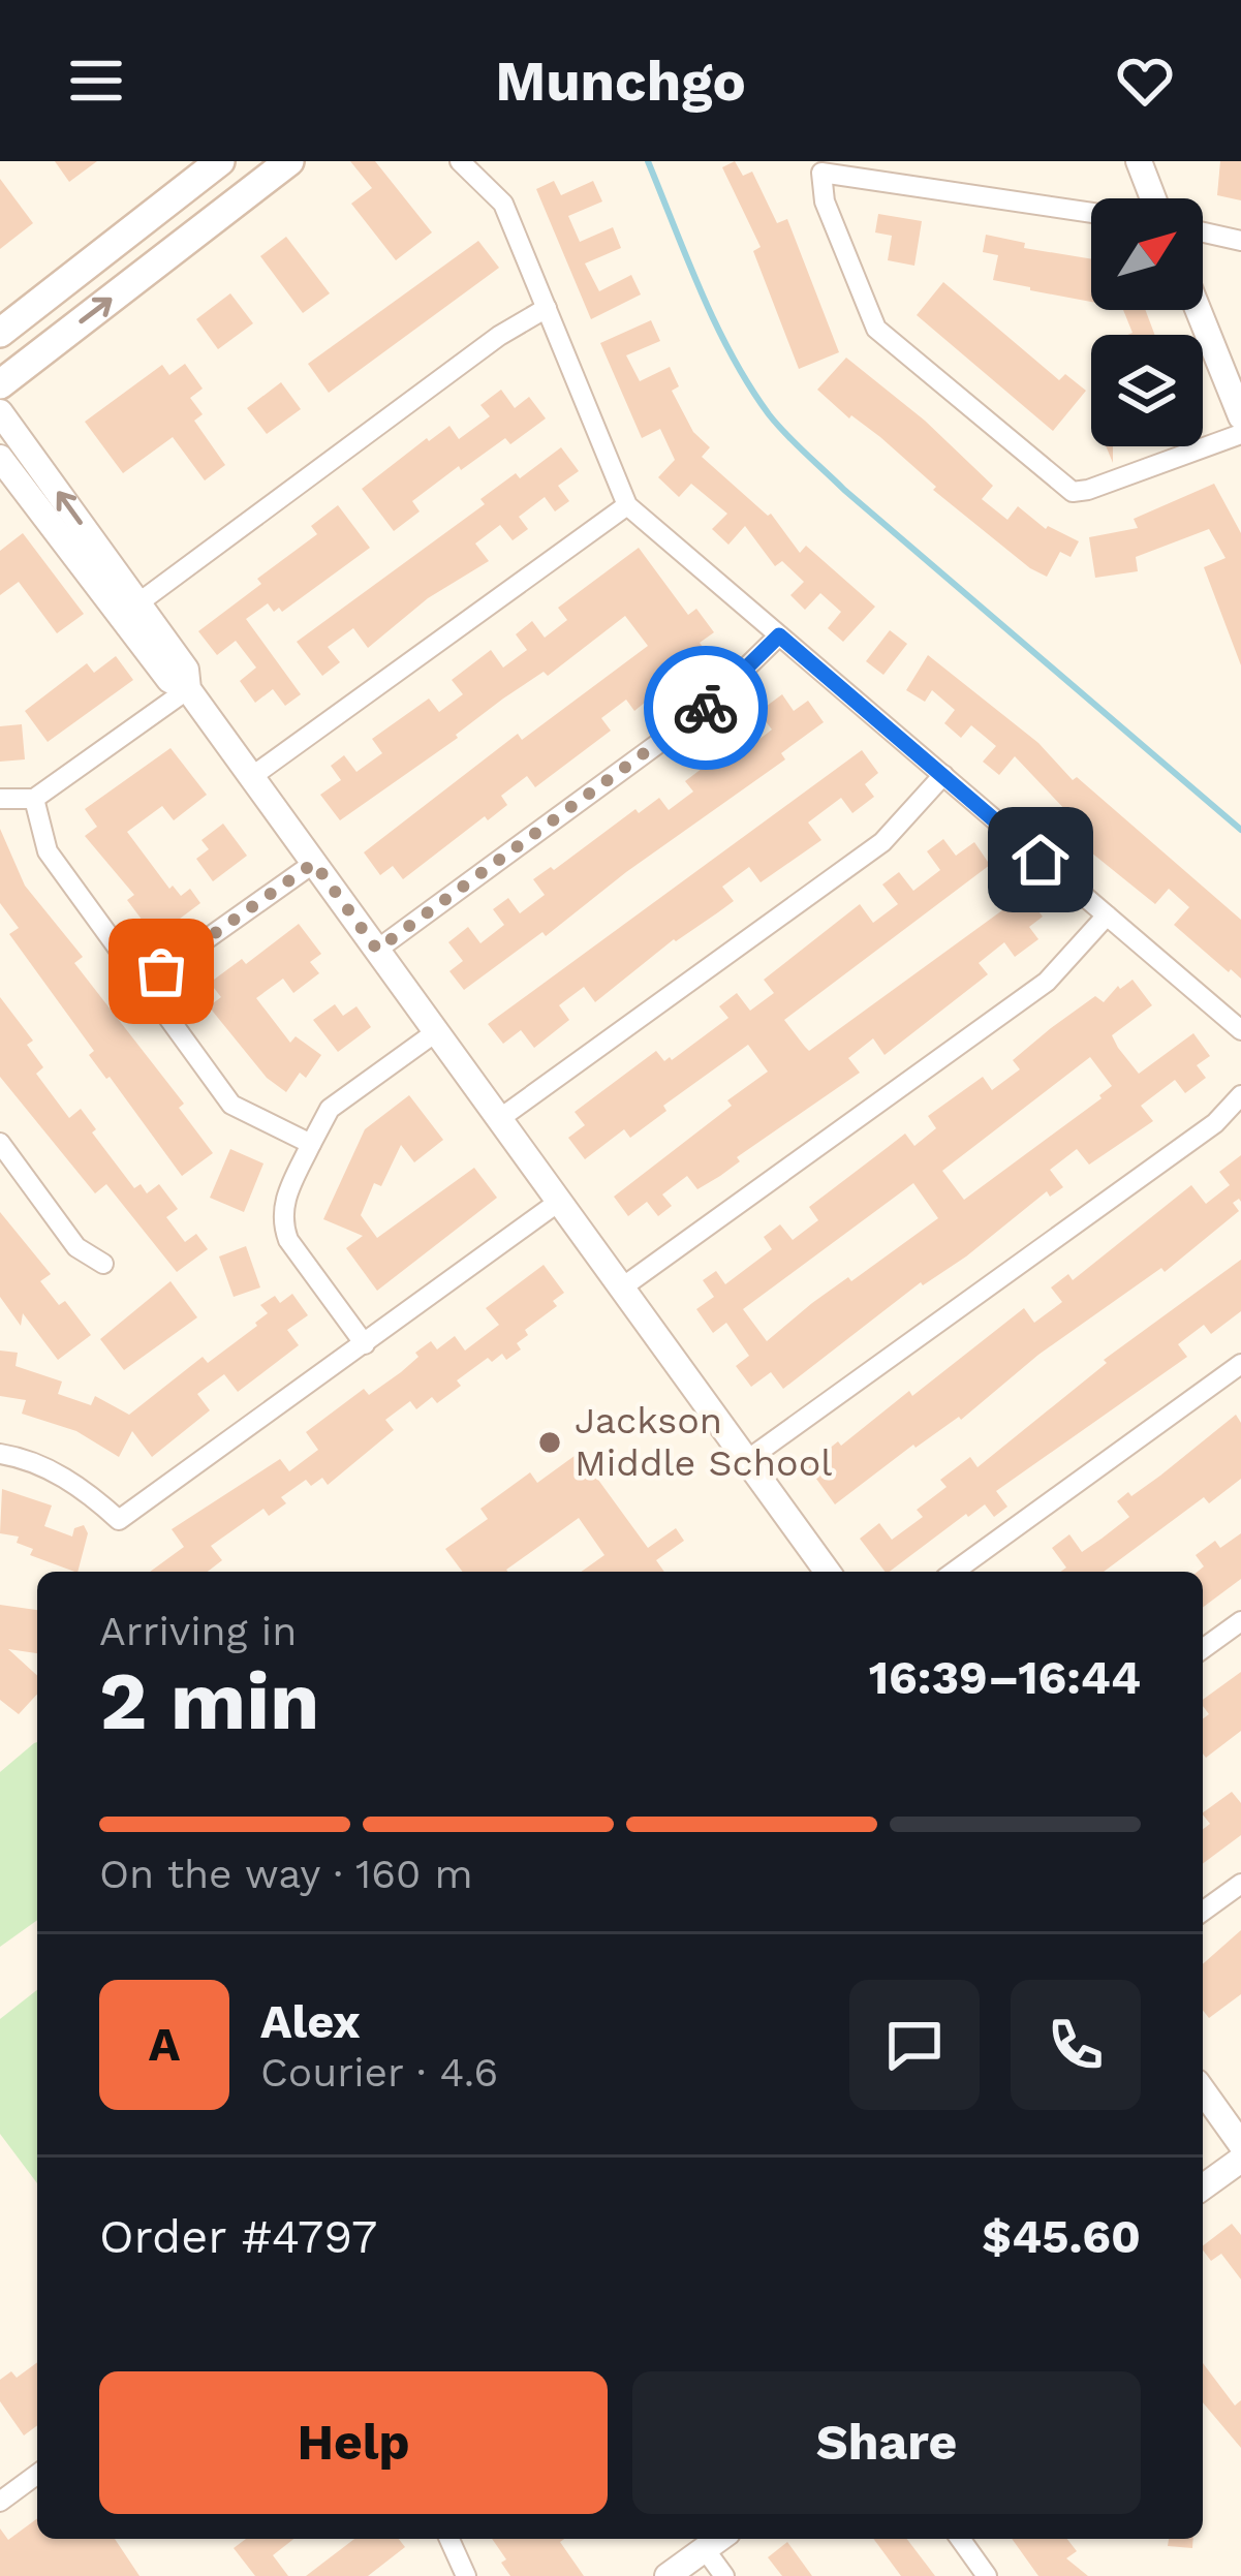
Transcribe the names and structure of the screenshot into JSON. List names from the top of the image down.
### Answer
{
  "places": ["Jackson Middle School"],
  "north": "top right",
  "page": {
    "header": "Munchgo",
    "heading": ["2 min", "Arriving in", "16:39–16:44"],
    "panel": [
      "Alex",
      "Courier · 4.6",
      "Order #4797",
      "$45.60"
    ],
    "bar": "On the way · 160 m",
    "round": "A",
    "buttons": ["Help", "Share"]
  }
}
